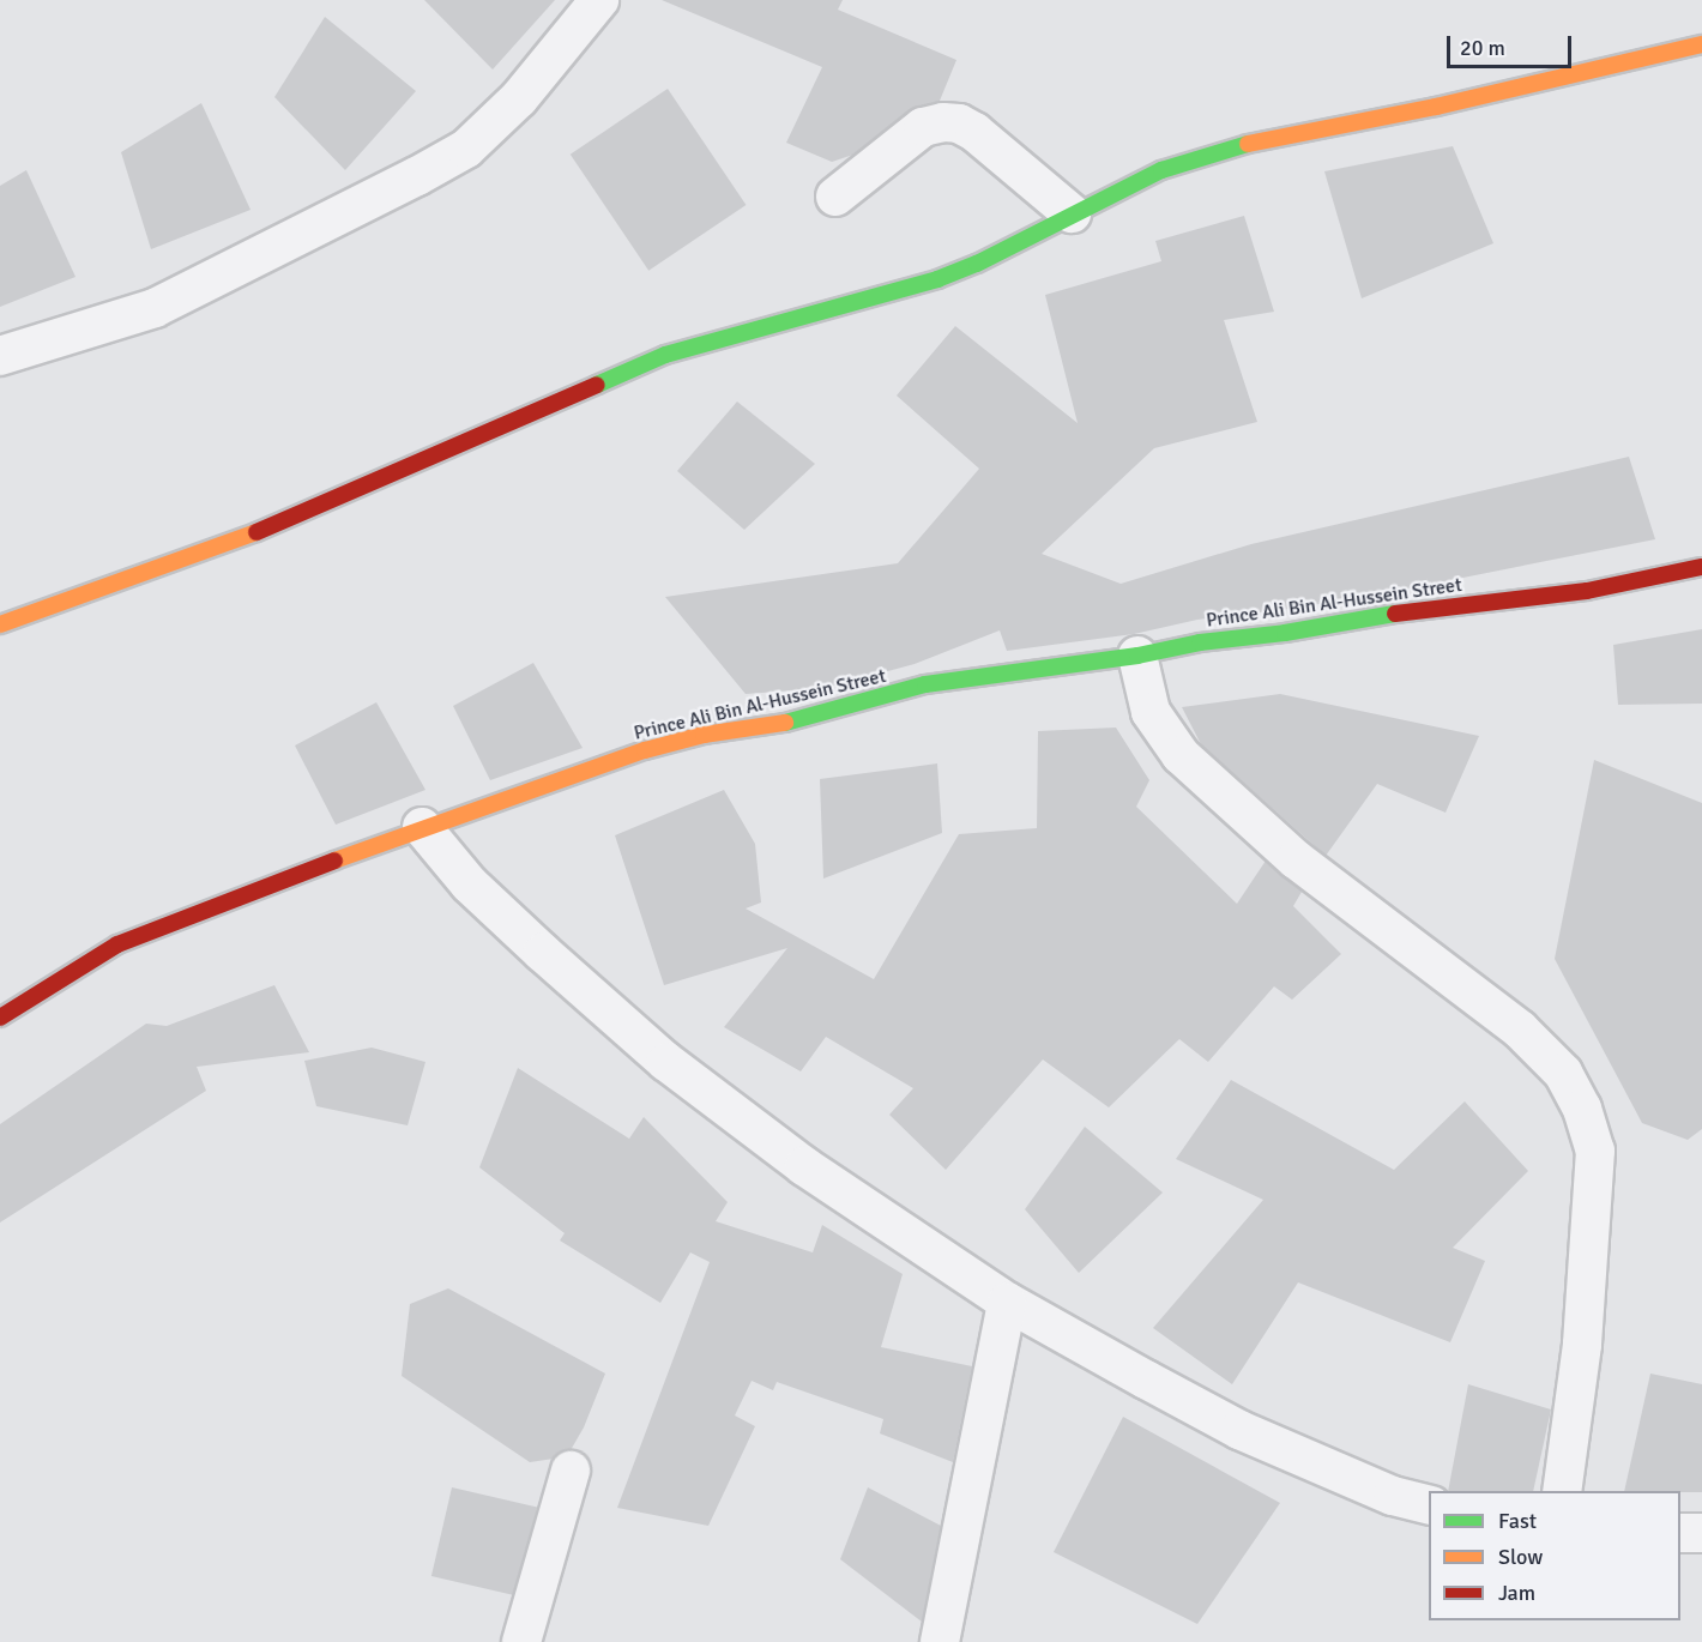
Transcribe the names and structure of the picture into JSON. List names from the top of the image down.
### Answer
{
  "streets": {
    "street": ["Prince Ali Bin Al-Hussein Street"]
  },
  "legend": ["Fast", "Slow", "Jam"],
  "scale_bar": "20 m"
}
